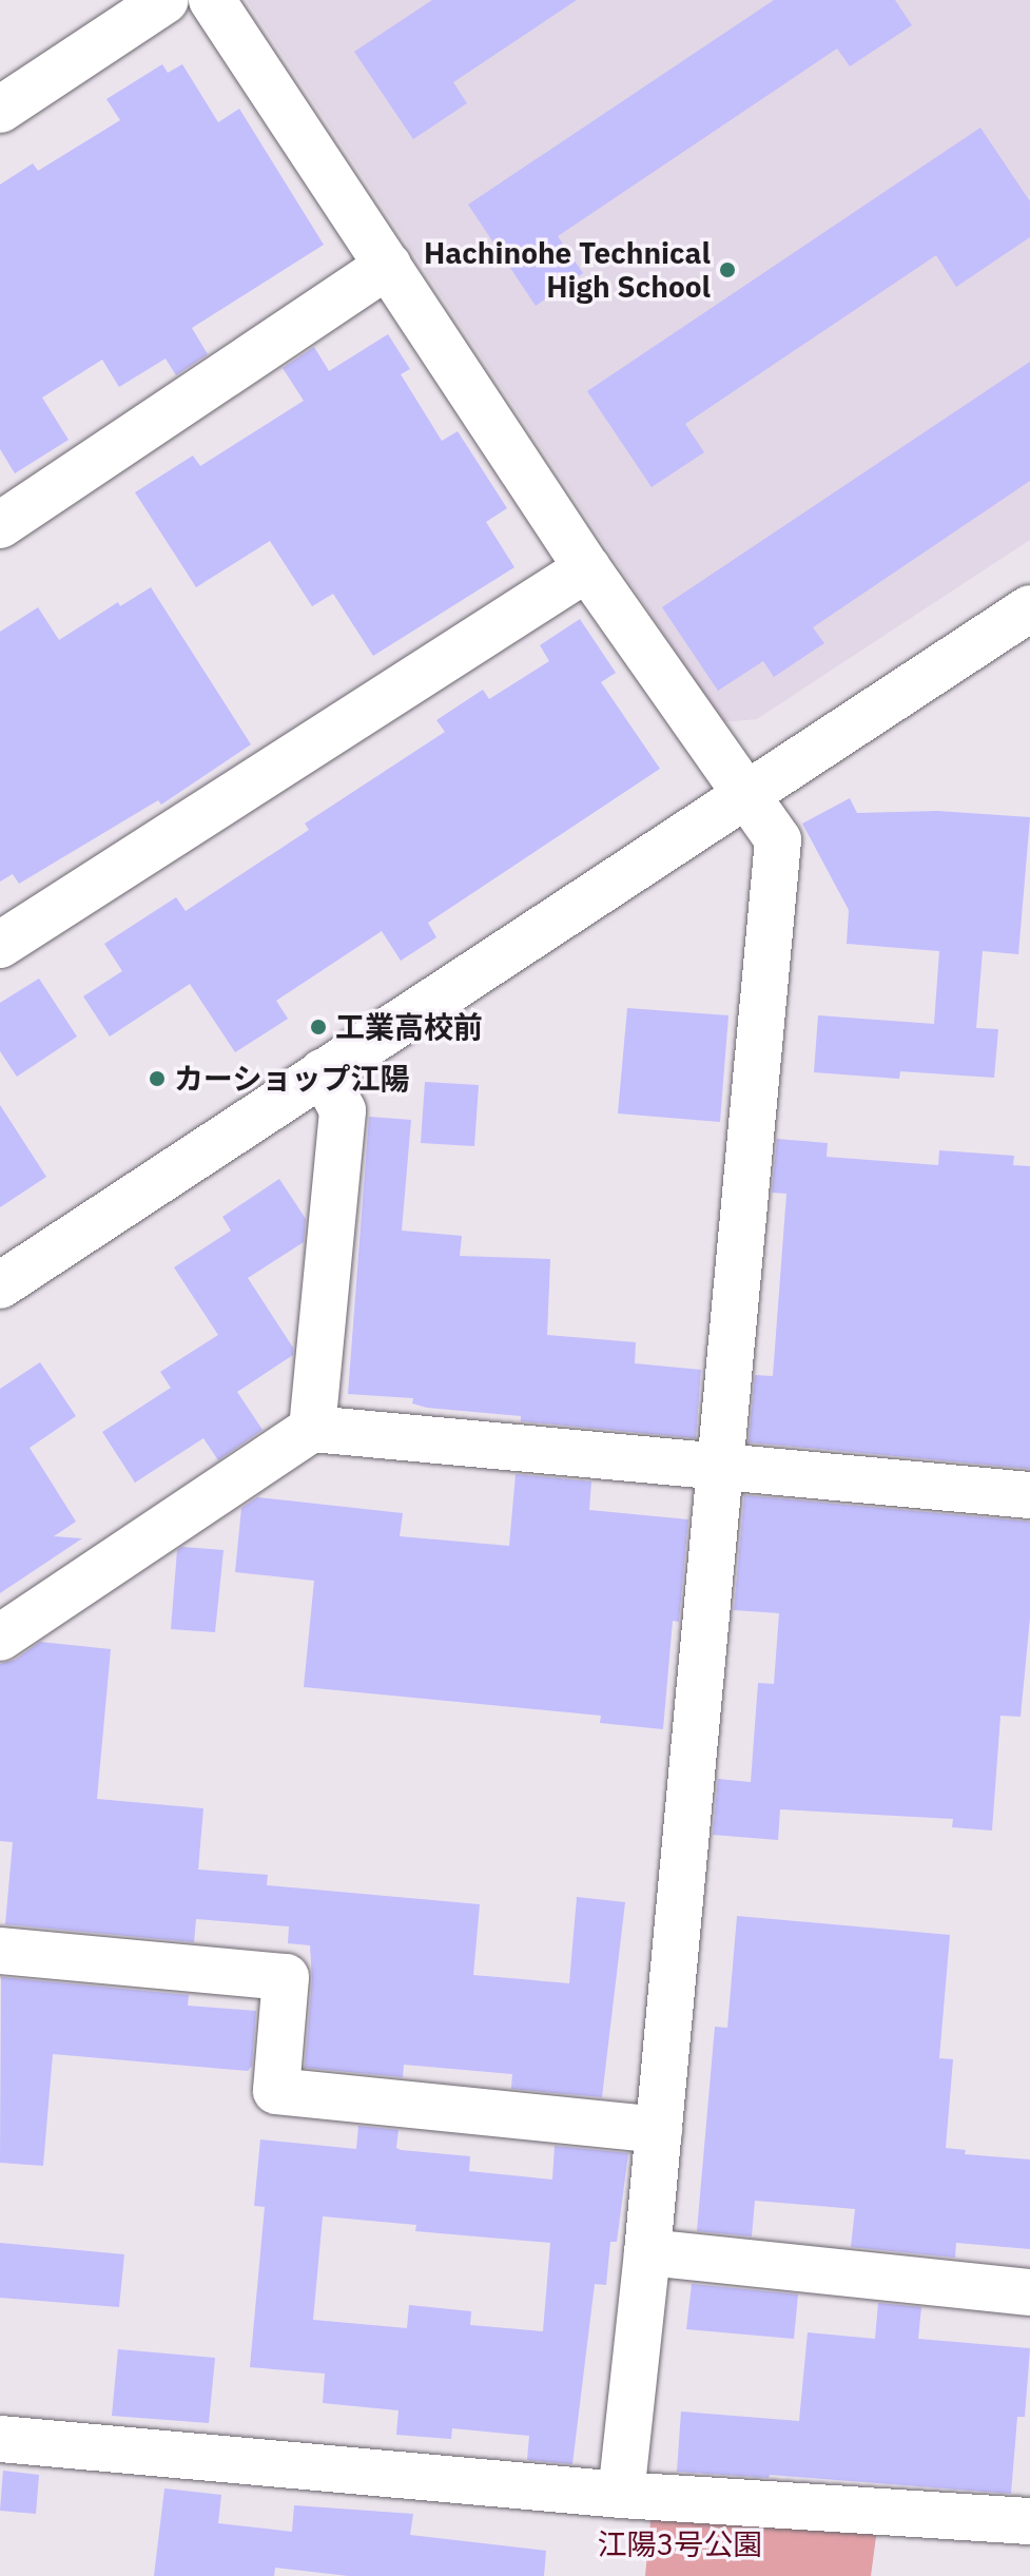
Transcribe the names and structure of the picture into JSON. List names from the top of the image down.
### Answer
{
  "parks": ["江陽3号公園"],
  "places": ["Hachinohe Technical High School", "工業高校前", "カーショップ江陽"]
}
